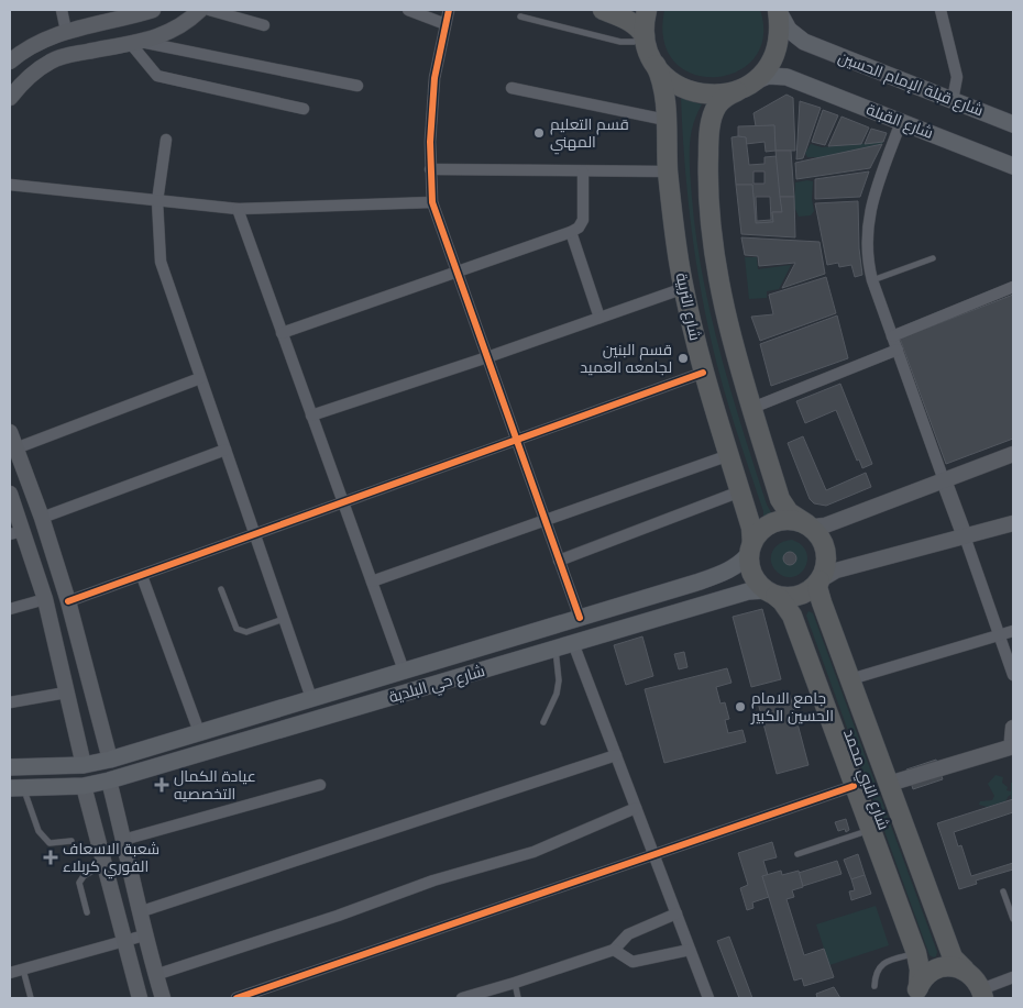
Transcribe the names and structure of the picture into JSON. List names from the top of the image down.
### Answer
{
  "streets": {
    "highway": ["شارع التربية", "شارع النبي محمد"],
    "main road": ["شارع قبلة الإمام الحسين", "شارع القبلة", "شارع حي البلدية"]
  },
  "crossings": [
    ["شارع التربية", "شارع حي البلدية"],
    ["شارع التربية", "شارع النبي محمد"],
    ["شارع حي البلدية", "شارع النبي محمد"]
  ],
  "places": {
    "other": ["قسم التعليم المهني", "قسم البنين لجامعه العميد", "جامع الامام الحسين الكبير"],
    "health": ["عيادة الكمال التخصصيه", "شعبة الاسعاف الفوري كربلاء"]
  }
}
